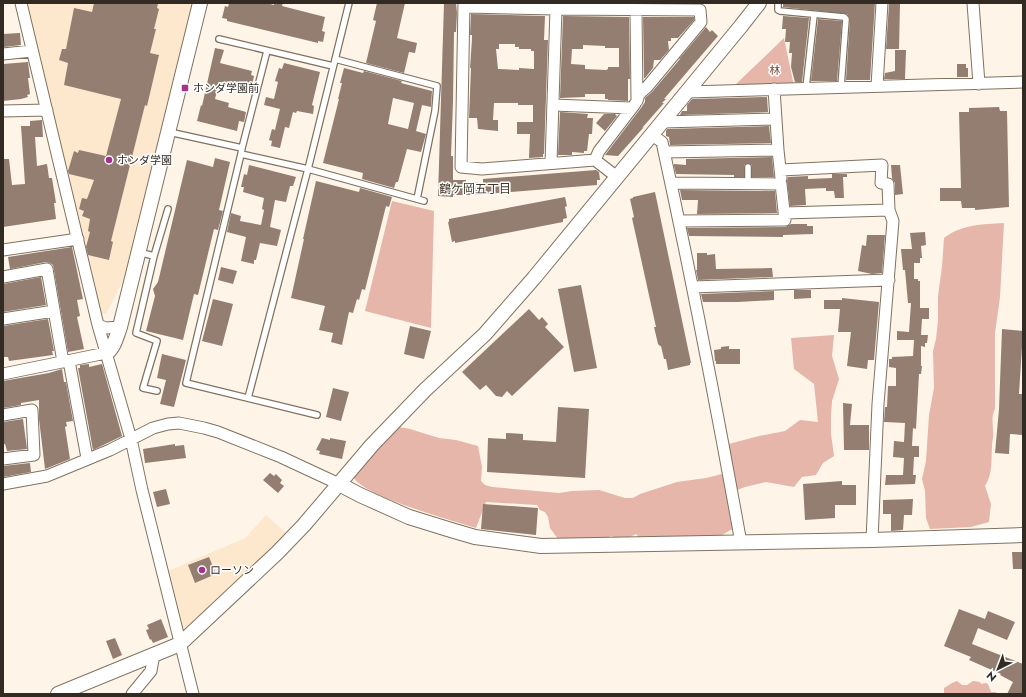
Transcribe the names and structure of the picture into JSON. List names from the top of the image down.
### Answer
{
  "districts": ["鶴ケ岡五丁目"],
  "parks": ["林"],
  "places": {
    "transit": ["ホンダ学園前"],
    "other": ["ホンダ学園", "ローソン"]
  },
  "north": "bottom left"
}
